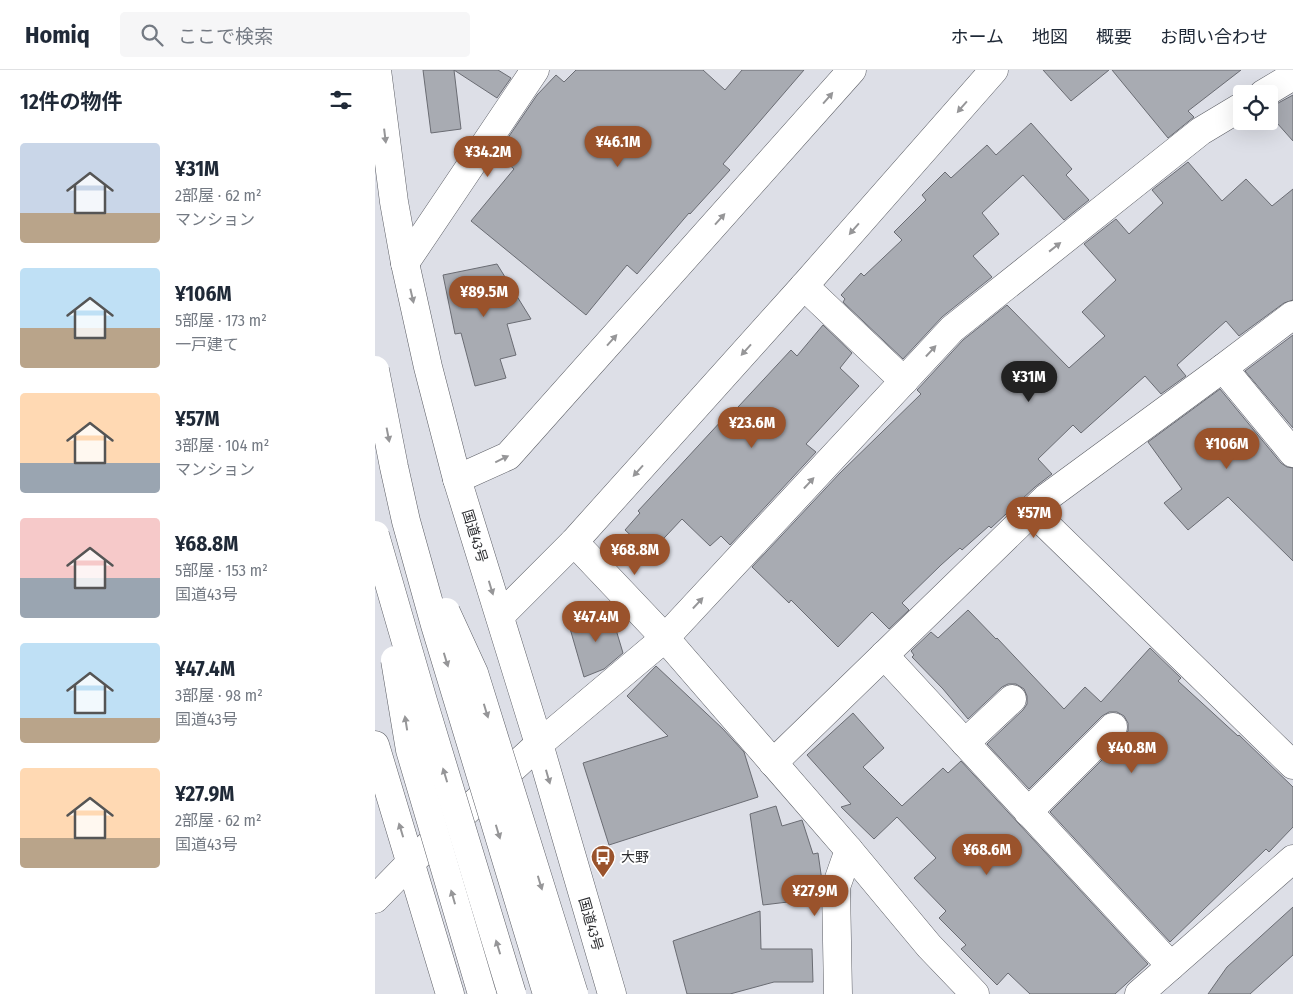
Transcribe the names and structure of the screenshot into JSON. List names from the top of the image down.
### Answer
{
  "streets": {
    "main road": ["国道43号"]
  },
  "places": {
    "bus stop": ["大野"]
  },
  "page": {
    "header": "Homiq",
    "search": "ここで検索",
    "nav": [
      "ホーム",
      "地図",
      "概要",
      "お問い合わせ"
    ],
    "heading": "12件の物件",
    "price": [
      "¥46.1M",
      "¥34.2M",
      "¥89.5M",
      "¥31M",
      "¥23.6M",
      "¥106M",
      "¥57M",
      "¥68.8M",
      "¥47.4M",
      "¥40.8M",
      "¥68.6M",
      "¥27.9M"
    ],
    "list": [
      {
        "name": "¥31M",
        "note": "2部屋 · 62 m² · マンション"
      },
      {
        "name": "¥106M",
        "note": "5部屋 · 173 m² · 一戸建て"
      },
      {
        "name": "¥57M",
        "note": "3部屋 · 104 m² · マンション"
      },
      {
        "name": "¥68.8M",
        "note": "5部屋 · 153 m² · 国道43号"
      },
      {
        "name": "¥47.4M",
        "note": "3部屋 · 98 m² · 国道43号"
      },
      {
        "name": "¥27.9M",
        "note": "2部屋 · 62 m² · 国道43号"
      }
    ]
  }
}
